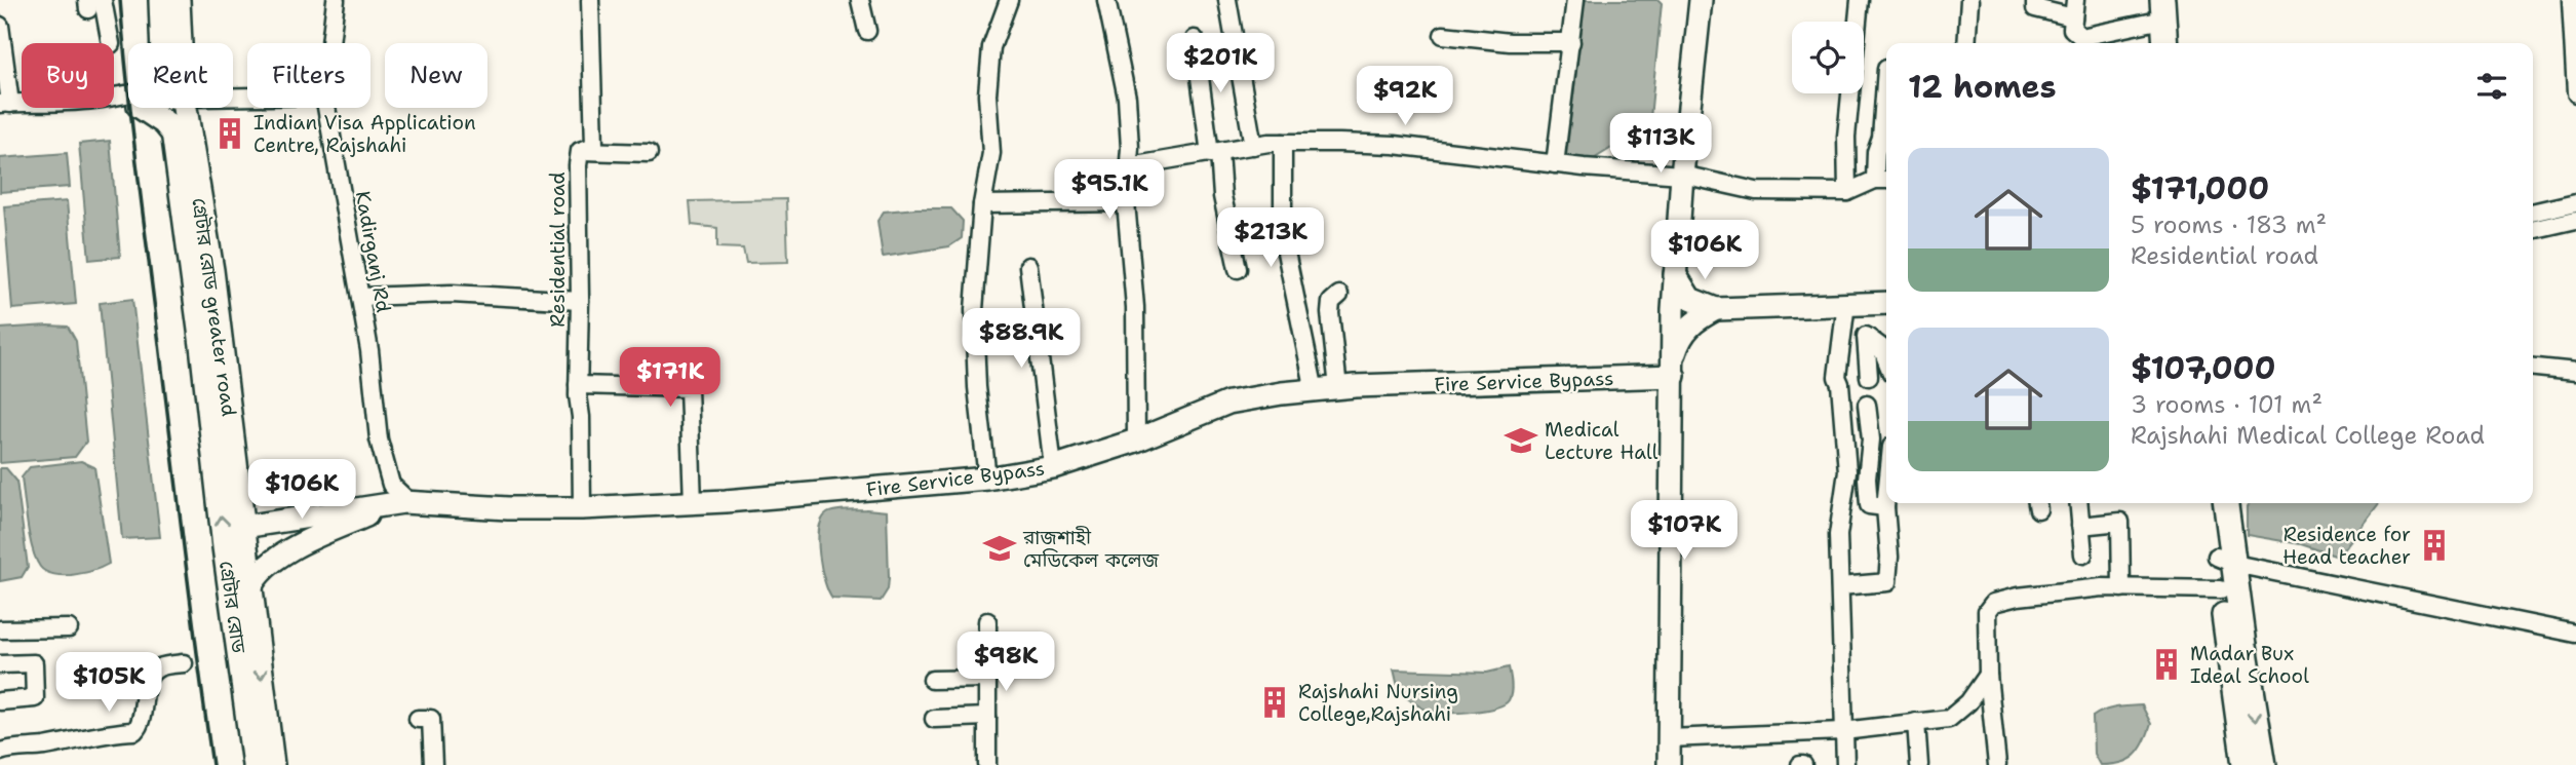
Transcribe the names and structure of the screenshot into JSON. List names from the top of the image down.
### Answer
{
  "streets": {
    "highway": ["গ্রেটার রোড greater road", "গ্রেটার রোড"],
    "main road": ["Fire Service Bypass"],
    "street": ["Residential road", "Kadirganj Rd"]
  },
  "crossings": [
    ["Residential road", "Fire Service Bypass"],
    ["Kadirganj Rd", "Fire Service Bypass"],
    ["গ্রেটার রোড greater road", "Fire Service Bypass"]
  ],
  "one_way": ["গ্রেটার রোড"],
  "places": {
    "building": [
      "Indian Visa Application Centre, Rajshahi",
      "Residence for Head teacher",
      "Madar Bux Ideal School",
      "Rajshahi Nursing College,Rajshahi"
    ],
    "school or university": ["Medical Lecture Hall", "রাজশাহী মেডিকেল কলেজ"]
  },
  "page": {
    "price": [
      "$201K",
      "$92K",
      "$113K",
      "$95.1K",
      "$213K",
      "$106K",
      "$88.9K",
      "$171K",
      "$106K",
      "$107K",
      "$98K",
      "$105K"
    ],
    "chip": [
      "Buy",
      "Rent",
      "Filters",
      "New"
    ],
    "heading": "12 homes",
    "list": [
      {
        "name": "$171,000",
        "note": "5 rooms · 183 m² · Residential road"
      },
      {
        "name": "$107,000",
        "note": "3 rooms · 101 m² · Rajshahi Medical College Road"
      }
    ]
  }
}
